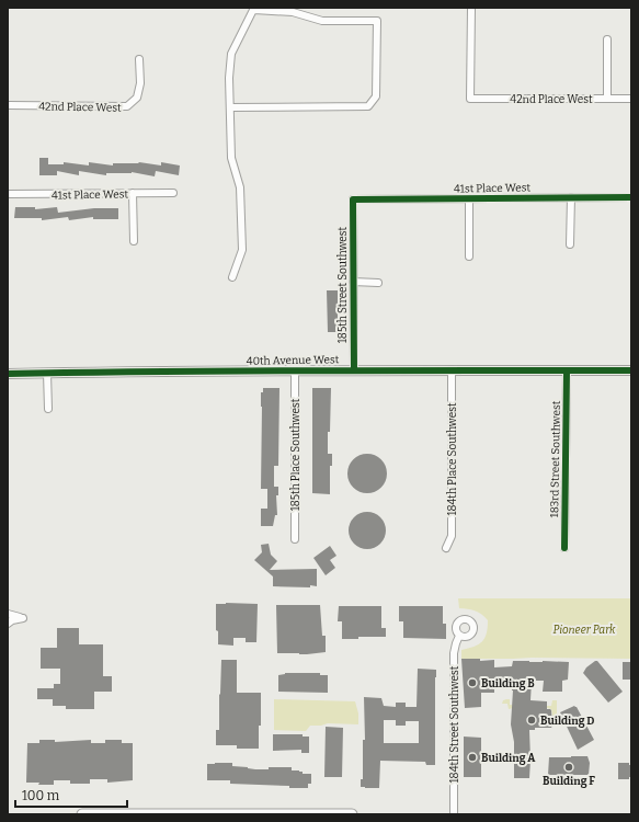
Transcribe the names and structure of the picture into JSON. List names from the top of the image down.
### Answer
{
  "streets": {
    "street": [
      "42nd Place West",
      "41st Place West",
      "185th Street Southwest",
      "40th Avenue West",
      "185th Place Southwest",
      "184th Place Southwest",
      "183rd Street Southwest",
      "184th Street Southwest"
    ]
  },
  "crossings": [
    ["41st Place West", "185th Street Southwest"],
    ["185th Street Southwest", "40th Avenue West"],
    ["40th Avenue West", "185th Place Southwest"],
    ["40th Avenue West", "184th Place Southwest"],
    ["40th Avenue West", "183rd Street Southwest"]
  ],
  "parks": ["Pioneer Park"],
  "places": [
    "Building B",
    "Building D",
    "Building A",
    "Building F"
  ],
  "scale_bar": "100 m"
}
